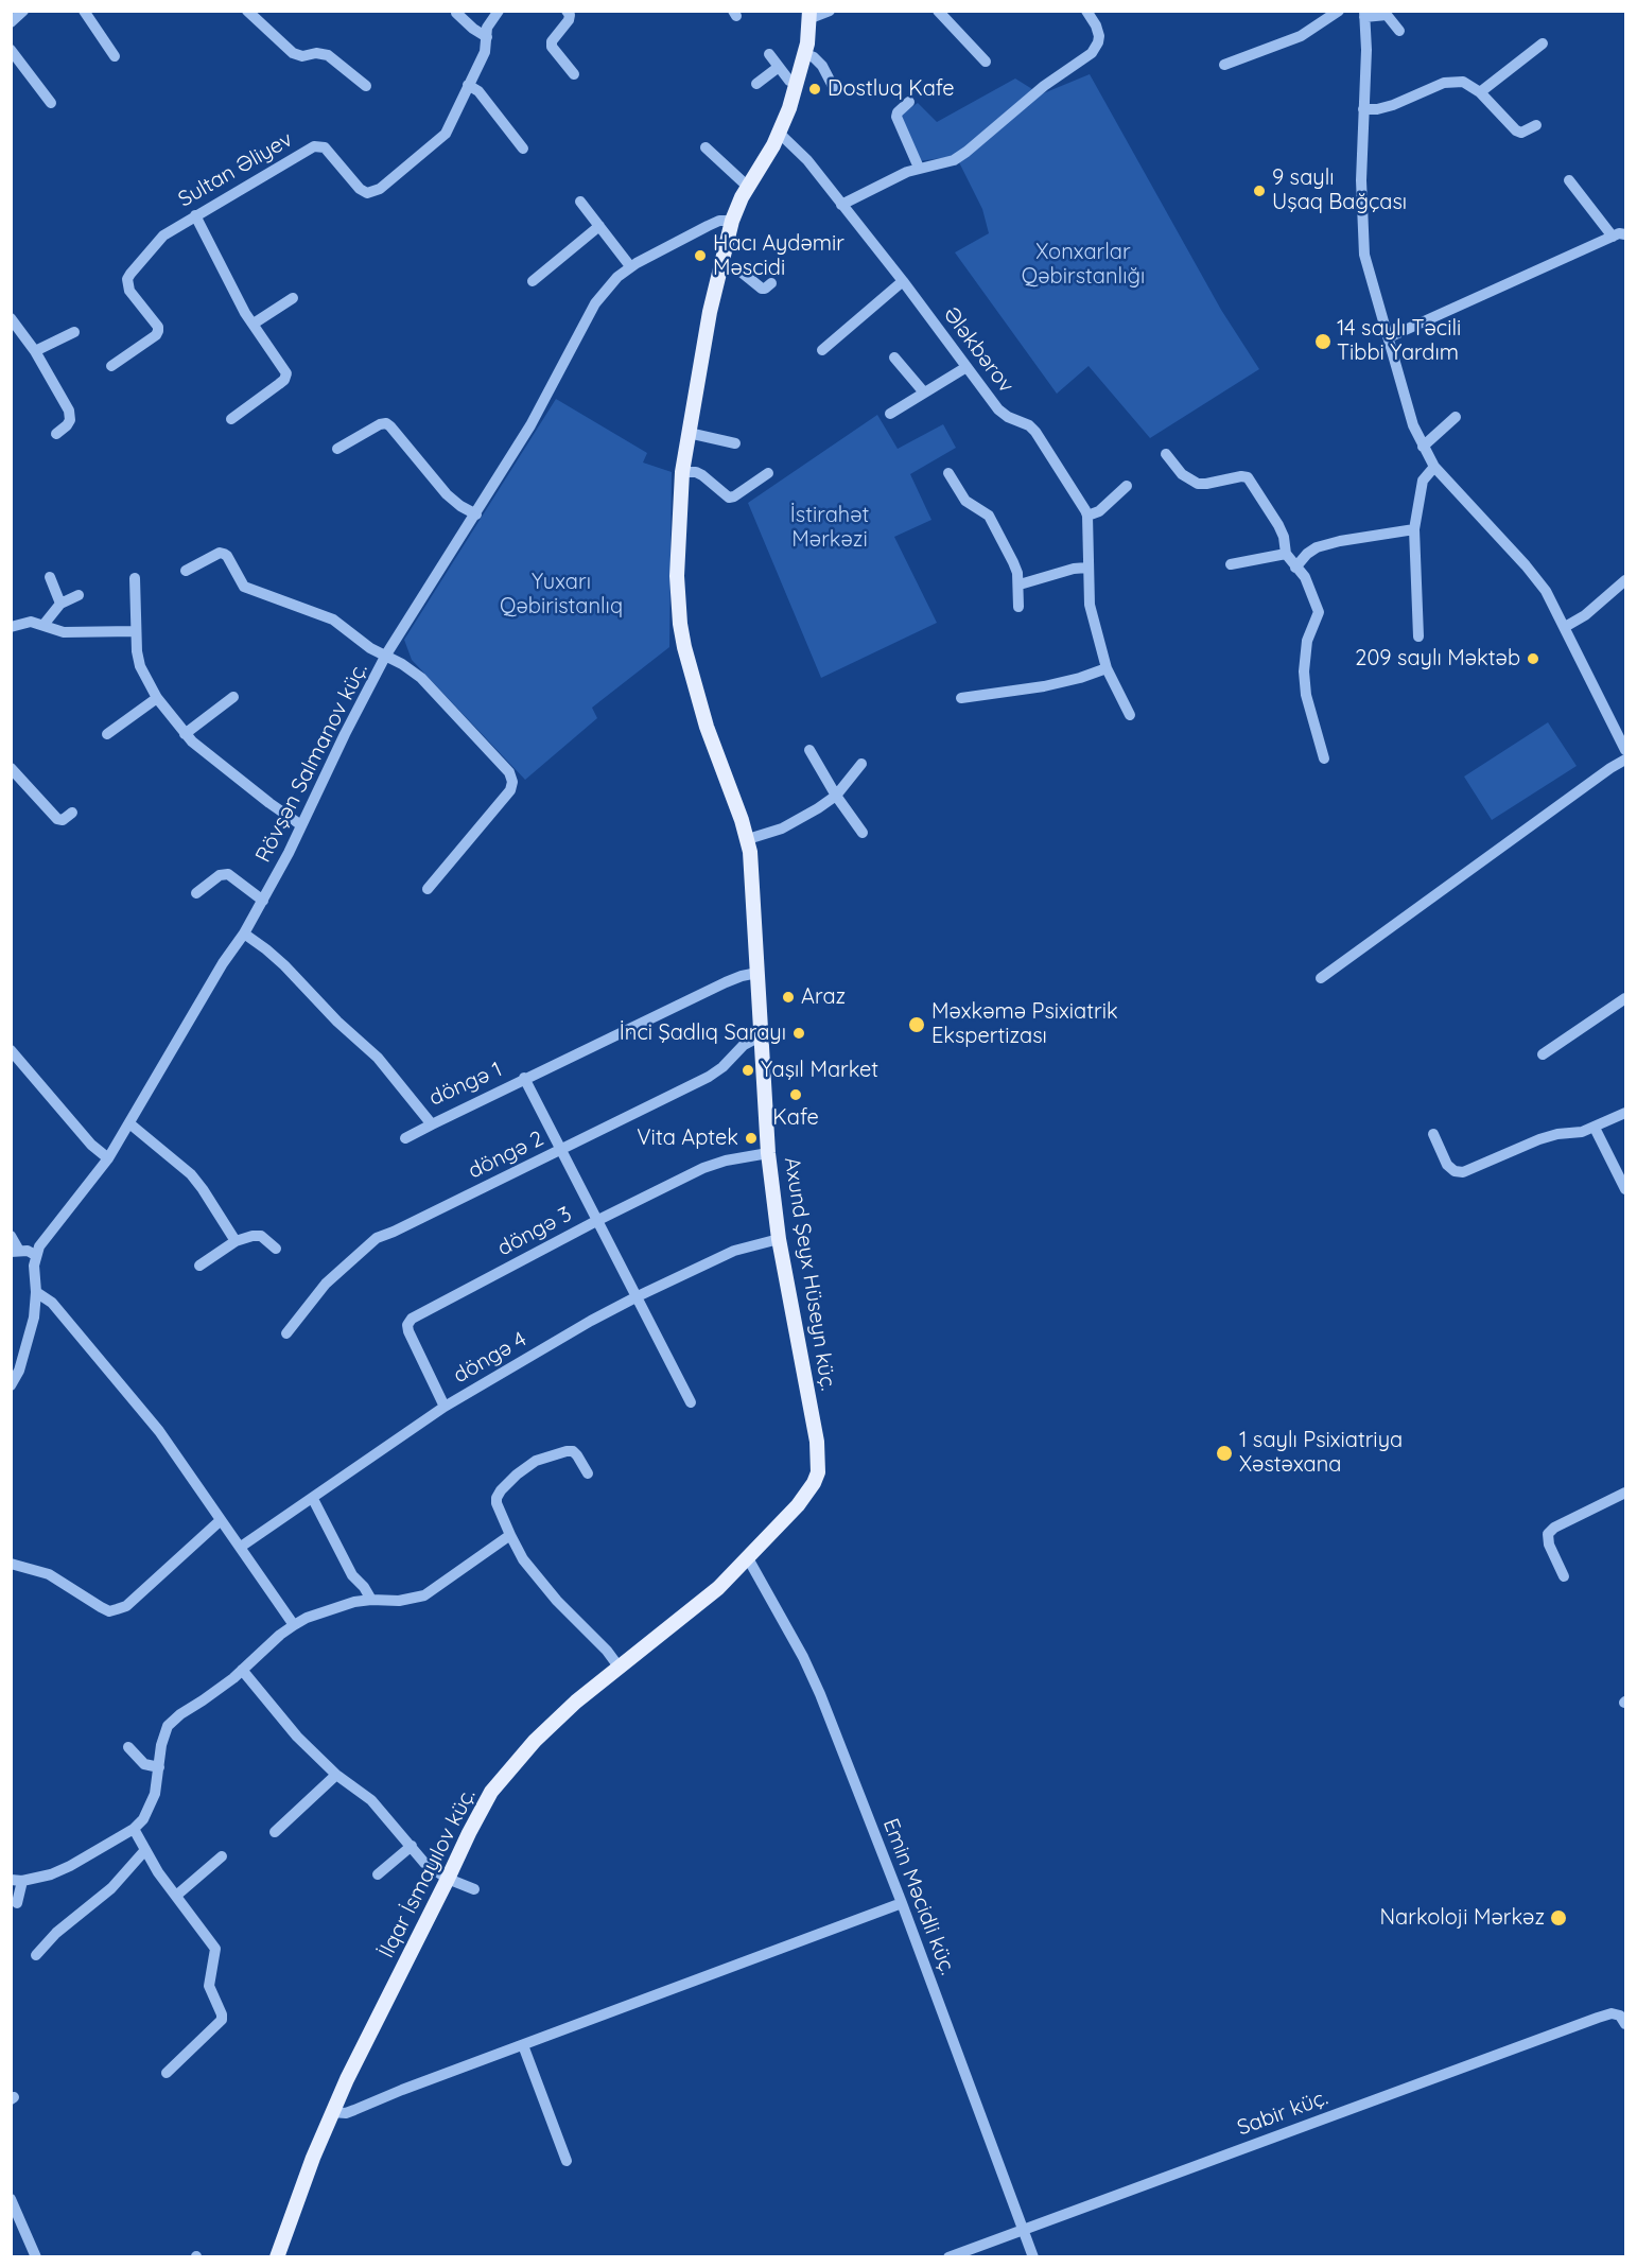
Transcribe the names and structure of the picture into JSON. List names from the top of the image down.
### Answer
{
  "streets": {
    "main road": ["Axund Şeyx Hüseyn küç.", "İlqar İsmayılov küç."],
    "street": [
      "Sultan Əliyev",
      "Ələkbərov",
      "Rövşən Salmanov küç.",
      "döngə 1",
      "döngə 2",
      "döngə 3",
      "döngə 4",
      "Emin Məcidli küç.",
      "Sabir küç."
    ]
  },
  "crossings": [
    ["Ələkbərov", "Axund Şeyx Hüseyn küç."],
    ["Rövşən Salmanov küç.", "döngə 1"],
    ["Rövşən Salmanov küç.", "Axund Şeyx Hüseyn küç."],
    ["döngə 1", "Axund Şeyx Hüseyn küç."],
    ["döngə 2", "Axund Şeyx Hüseyn küç."],
    ["döngə 3", "Axund Şeyx Hüseyn küç."],
    ["döngə 3", "döngə 4"],
    ["Axund Şeyx Hüseyn küç.", "döngə 4"],
    ["Axund Şeyx Hüseyn küç.", "İlqar İsmayılov küç."],
    ["Axund Şeyx Hüseyn küç.", "Emin Məcidli küç."],
    ["İlqar İsmayılov küç.", "Emin Məcidli küç."],
    ["Emin Məcidli küç.", "Sabir küç."]
  ],
  "parks": ["Xonxarlar Qəbirstanlığı", "İstirahət Mərkəzi", "Yuxarı Qəbiristanlıq"],
  "places": [
    "Dostluq Kafe",
    "9 saylı Uşaq Bağçası",
    "Hacı Aydəmir Məscidi",
    "14 saylı Təcili Tibbi Yardım",
    "209 saylı Məktəb",
    "Araz",
    "Məxkəmə Psixiatrik Ekspertizası",
    "İnci Şadlıq Sarayı",
    "Yaşıl Market",
    "Kafe",
    "Vita Aptek",
    "1 saylı Psixiatriya Xəstəxana",
    "Narkoloji Mərkəz"
  ]
}
